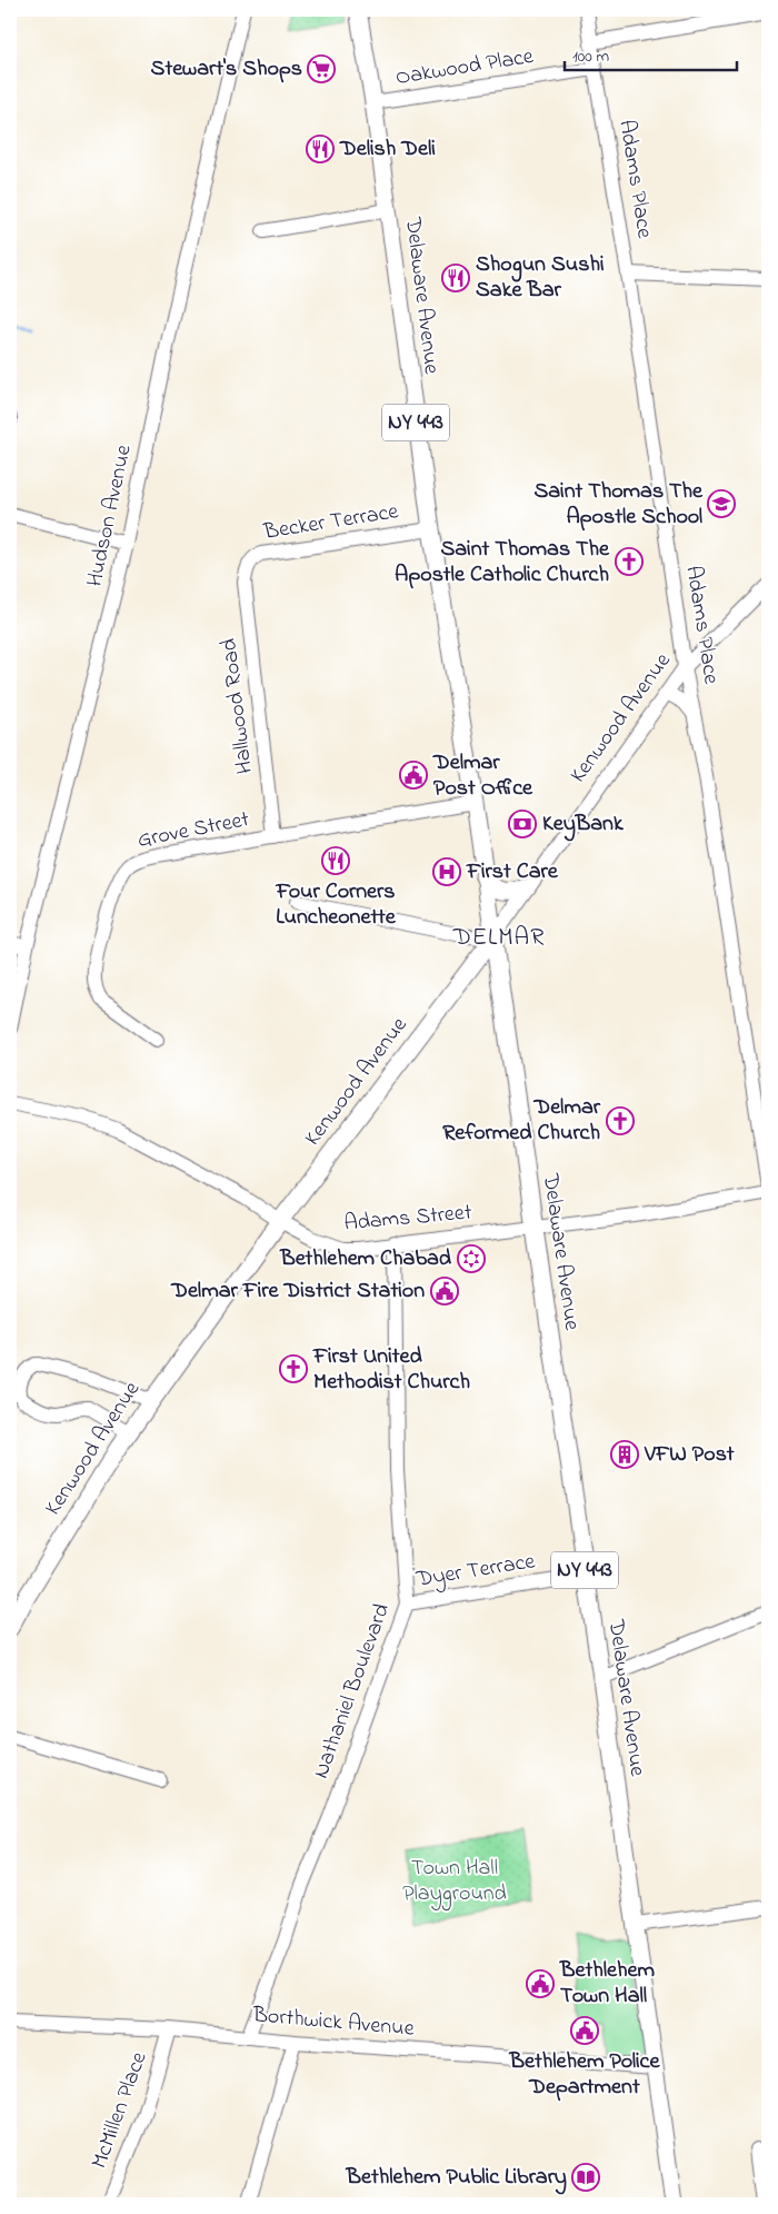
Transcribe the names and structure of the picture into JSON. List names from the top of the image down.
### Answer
{
  "streets": {
    "main road": ["Delaware Avenue", "NY 443", "Kenwood Avenue"],
    "street": [
      "Oakwood Place",
      "Adams Place",
      "Hudson Avenue",
      "Becker Terrace",
      "Hallwood Road",
      "Grove Street",
      "Adams Street",
      "Dyer Terrace",
      "Nathaniel Boulevard",
      "Borthwick Avenue",
      "McMillen Place"
    ]
  },
  "crossings": [
    ["Oakwood Place", "Adams Place"],
    ["Oakwood Place", "Delaware Avenue"],
    ["Adams Place", "Kenwood Avenue"],
    ["Delaware Avenue", "Becker Terrace"],
    ["Delaware Avenue", "Kenwood Avenue"],
    ["Delaware Avenue", "Grove Street"],
    ["Delaware Avenue", "Adams Street"],
    ["Delaware Avenue", "Dyer Terrace"],
    ["Delaware Avenue", "Borthwick Avenue"],
    ["Becker Terrace", "Hallwood Road"],
    ["Hallwood Road", "Grove Street"],
    ["Kenwood Avenue", "Adams Street"],
    ["Adams Street", "Nathaniel Boulevard"],
    ["Dyer Terrace", "Nathaniel Boulevard"],
    ["Nathaniel Boulevard", "Borthwick Avenue"],
    ["Borthwick Avenue", "McMillen Place"]
  ],
  "districts": ["DELMAR"],
  "parks": ["Town Hall Playground"],
  "places": {
    "supermarket": ["Stewart's Shops"],
    "restaurant": ["Delish Deli", "Shogun Sushi Sake Bar", "Four Corners Luncheonette"],
    "school or university": ["Saint Thomas The Apostle School"],
    "church": ["Saint Thomas The Apostle Catholic Church", "Delmar Reformed Church", "First United Methodist Church"],
    "public building": [
      "Delmar Post Office",
      "Delmar Fire District Station",
      "Bethlehem Town Hall",
      "Bethlehem Police Department"
    ],
    "bank": ["KeyBank"],
    "hospital": ["First Care"],
    "synagogue": ["Bethlehem Chabad"],
    "building": ["VFW Post"],
    "library": ["Bethlehem Public Library"]
  },
  "scale_bar": "100 m"
}
